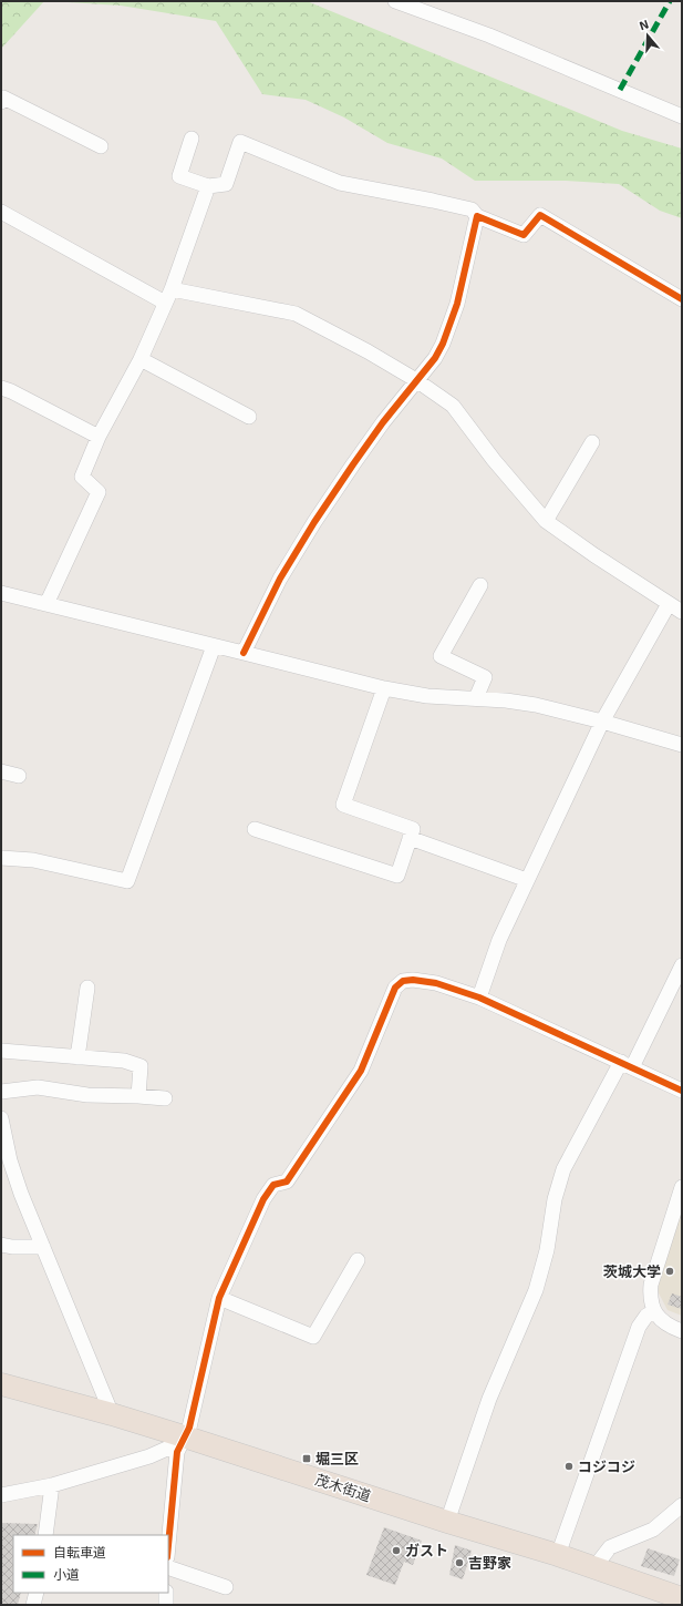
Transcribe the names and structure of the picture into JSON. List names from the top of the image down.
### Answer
{
  "streets": {
    "highway": ["茂木街道"]
  },
  "places": {
    "other": [
      "茨城大学",
      "コジコジ",
      "ガスト",
      "吉野家"
    ],
    "transit": ["堀三区"]
  },
  "legend": ["自転車道", "小道"],
  "north": "top"
}
